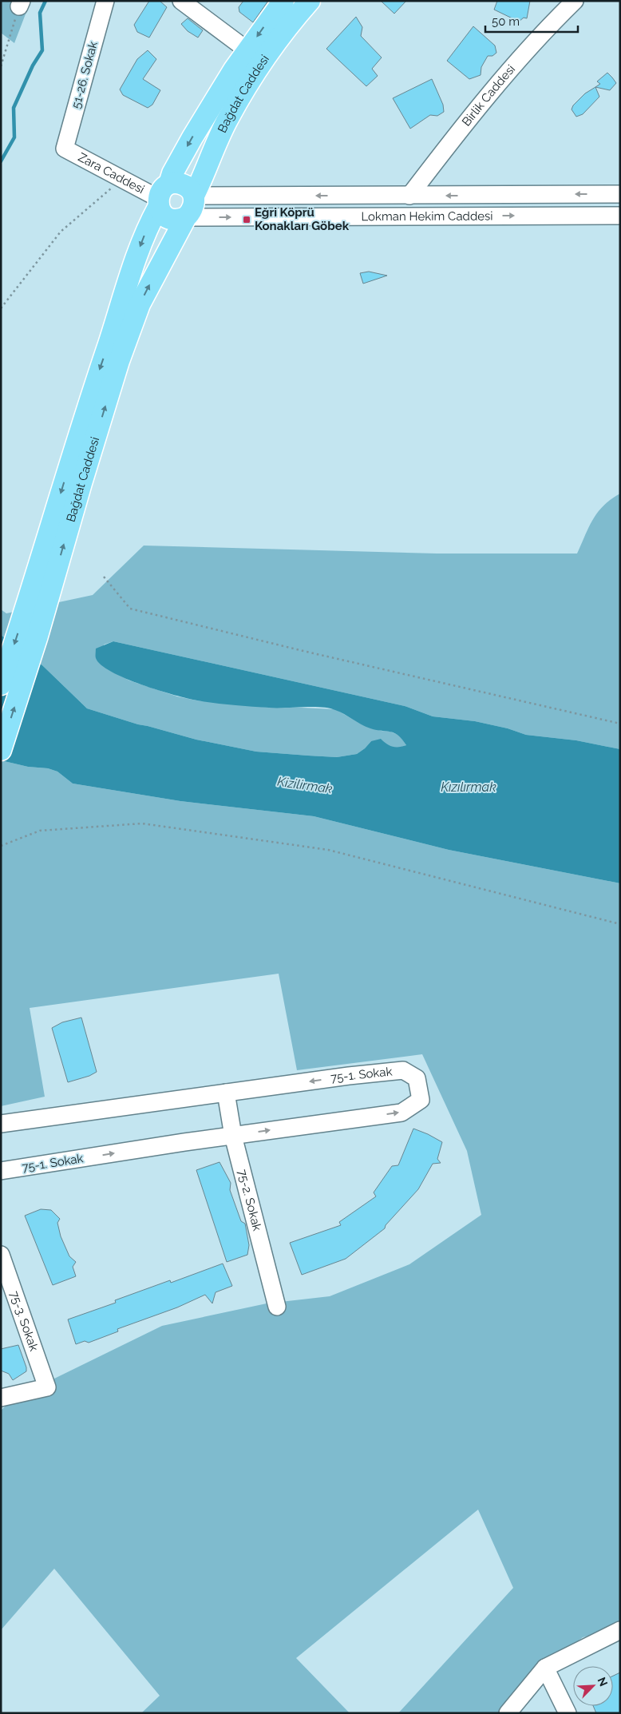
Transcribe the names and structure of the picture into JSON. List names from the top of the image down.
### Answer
{
  "streets": {
    "main road": ["Bağdat Caddesi"],
    "street": [
      "51-26. Sokak",
      "Birlik Caddesi",
      "Zara Caddesi",
      "Lokman Hekim Caddesi",
      "75-1. Sokak",
      "75-2. Sokak",
      "75-3. Sokak"
    ]
  },
  "crossings": [
    ["51-26. Sokak", "Zara Caddesi"],
    ["Bağdat Caddesi", "Zara Caddesi"],
    ["Bağdat Caddesi", "Lokman Hekim Caddesi"],
    ["Birlik Caddesi", "Lokman Hekim Caddesi"],
    ["Zara Caddesi", "Lokman Hekim Caddesi"],
    ["75-1. Sokak", "75-2. Sokak"]
  ],
  "water": ["Kizilirmak", "Kızılırmak"],
  "places": {
    "transit": ["Eğri Köprü Konakları Göbek"]
  },
  "scale_bar": "50 m",
  "north": "top right"
}
